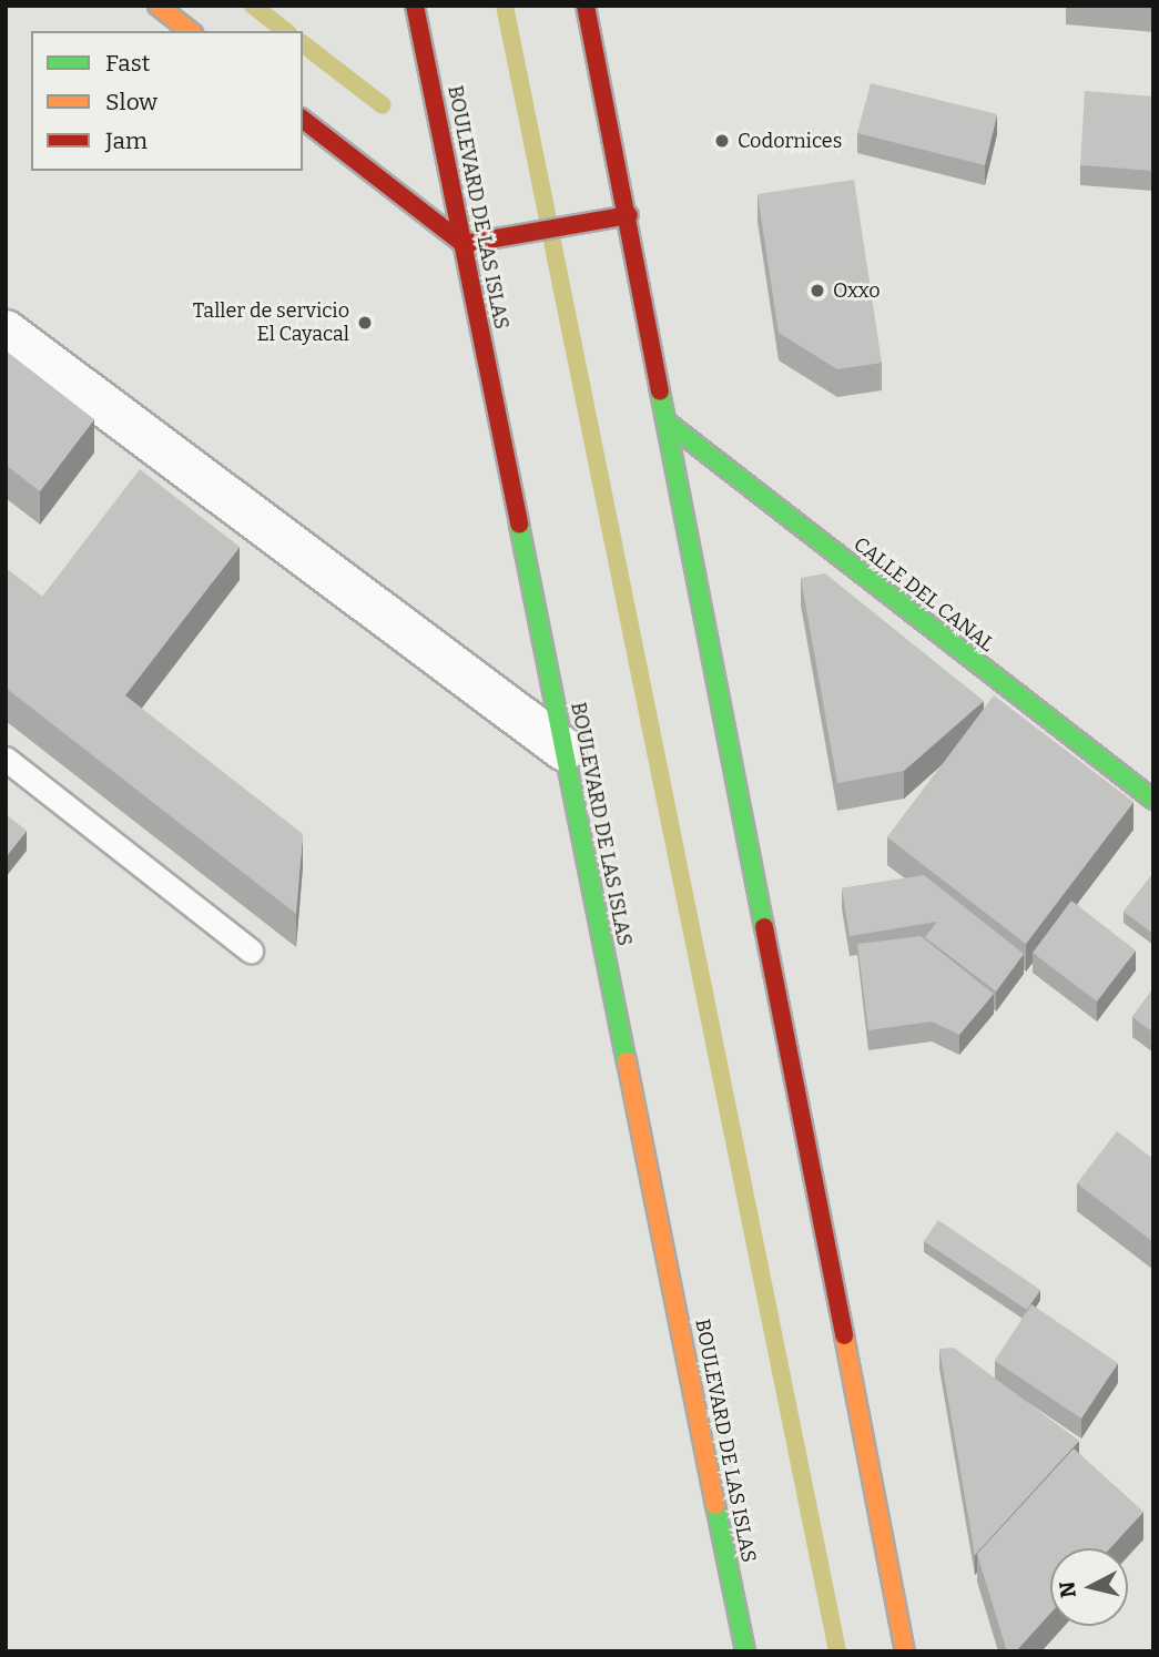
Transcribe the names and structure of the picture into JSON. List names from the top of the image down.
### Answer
{
  "streets": {
    "main road": ["BOULEVARD DE LAS ISLAS", "CALLE DEL CANAL"]
  },
  "places": ["Codornices", "Oxxo", "Taller de servicio El Cayacal"],
  "legend": ["Fast", "Slow", "Jam"],
  "north": "left"
}
